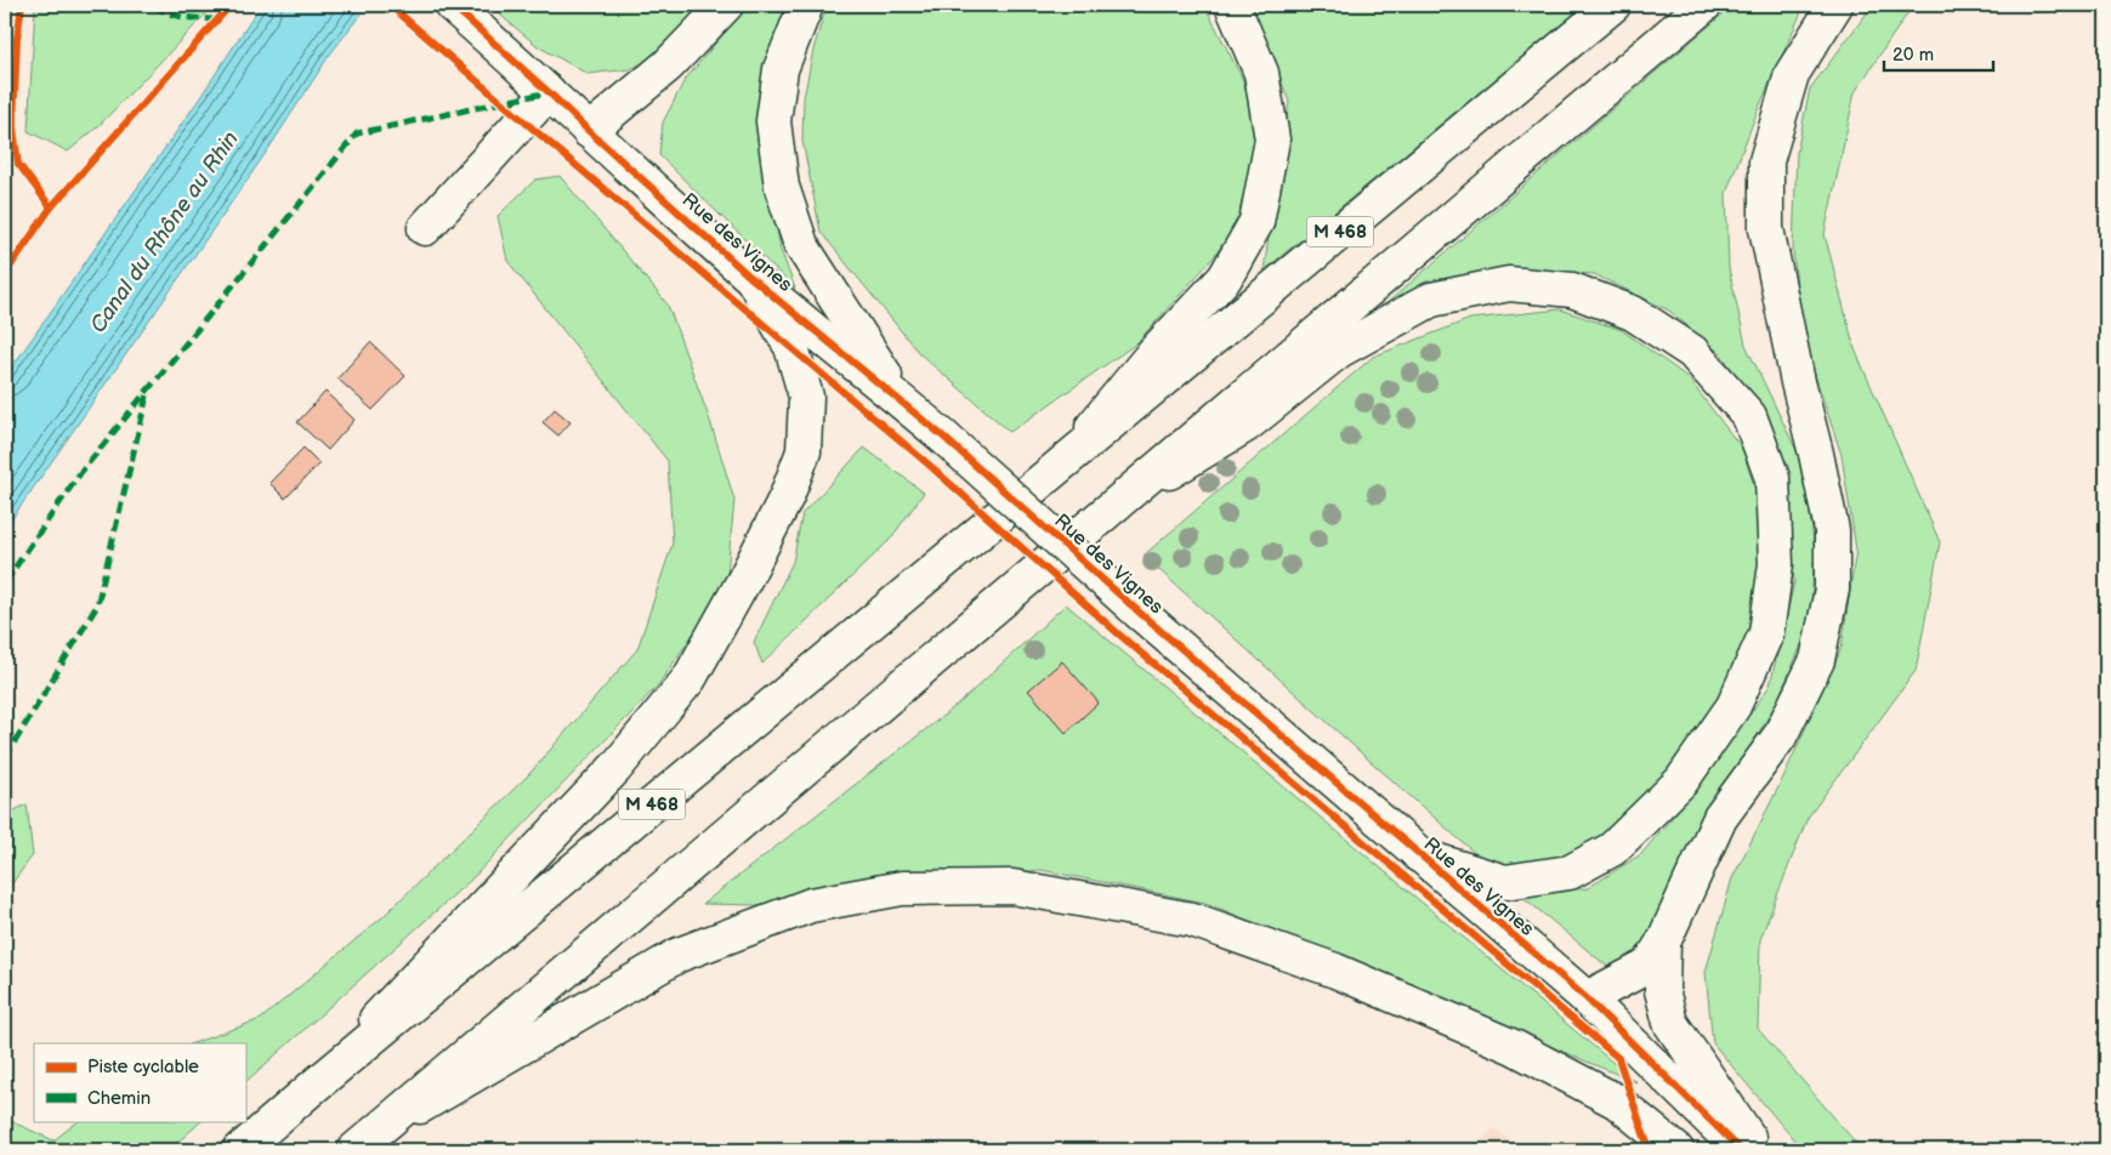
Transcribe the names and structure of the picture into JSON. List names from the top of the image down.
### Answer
{
  "streets": {
    "main road": ["M 468", "Rue des Vignes"]
  },
  "water": ["Canal du Rhône au Rhin"],
  "legend": ["Piste cyclable", "Chemin"],
  "scale_bar": "20 m"
}
